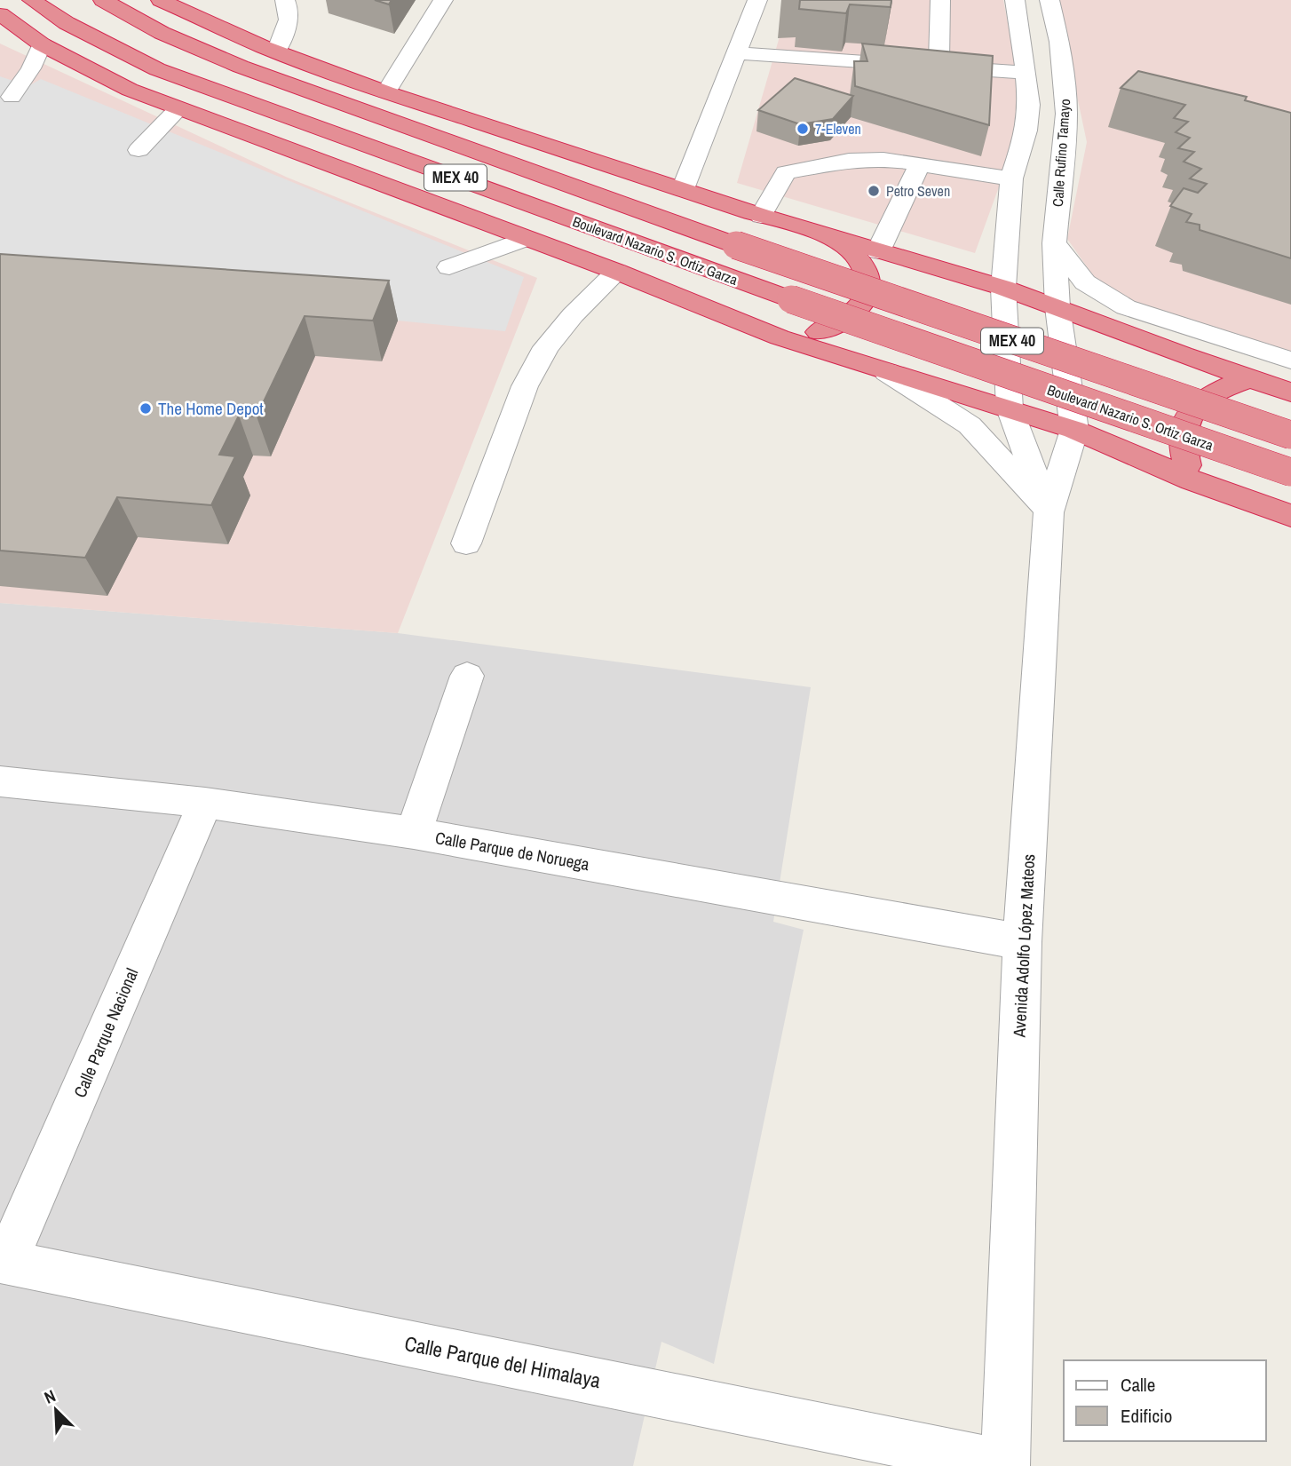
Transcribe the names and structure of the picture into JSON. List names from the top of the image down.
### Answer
{
  "streets": {
    "highway": ["MEX 40", "Boulevard Nazario S. Ortiz Garza"],
    "street": [
      "Calle Rufino Tamayo",
      "Calle Parque de Noruega",
      "Avenida Adolfo López Mateos",
      "Calle Parque Nacional",
      "Calle Parque del Himalaya"
    ]
  },
  "crossings": [
    ["Calle Rufino Tamayo", "Avenida Adolfo López Mateos"],
    ["Calle Parque de Noruega", "Avenida Adolfo López Mateos"],
    ["Calle Parque de Noruega", "Calle Parque Nacional"],
    ["Avenida Adolfo López Mateos", "Calle Parque del Himalaya"],
    ["Calle Parque Nacional", "Calle Parque del Himalaya"]
  ],
  "places": ["7-Eleven", "Petro Seven", "The Home Depot"],
  "legend": ["Calle", "Edificio"],
  "north": "top left"
}
